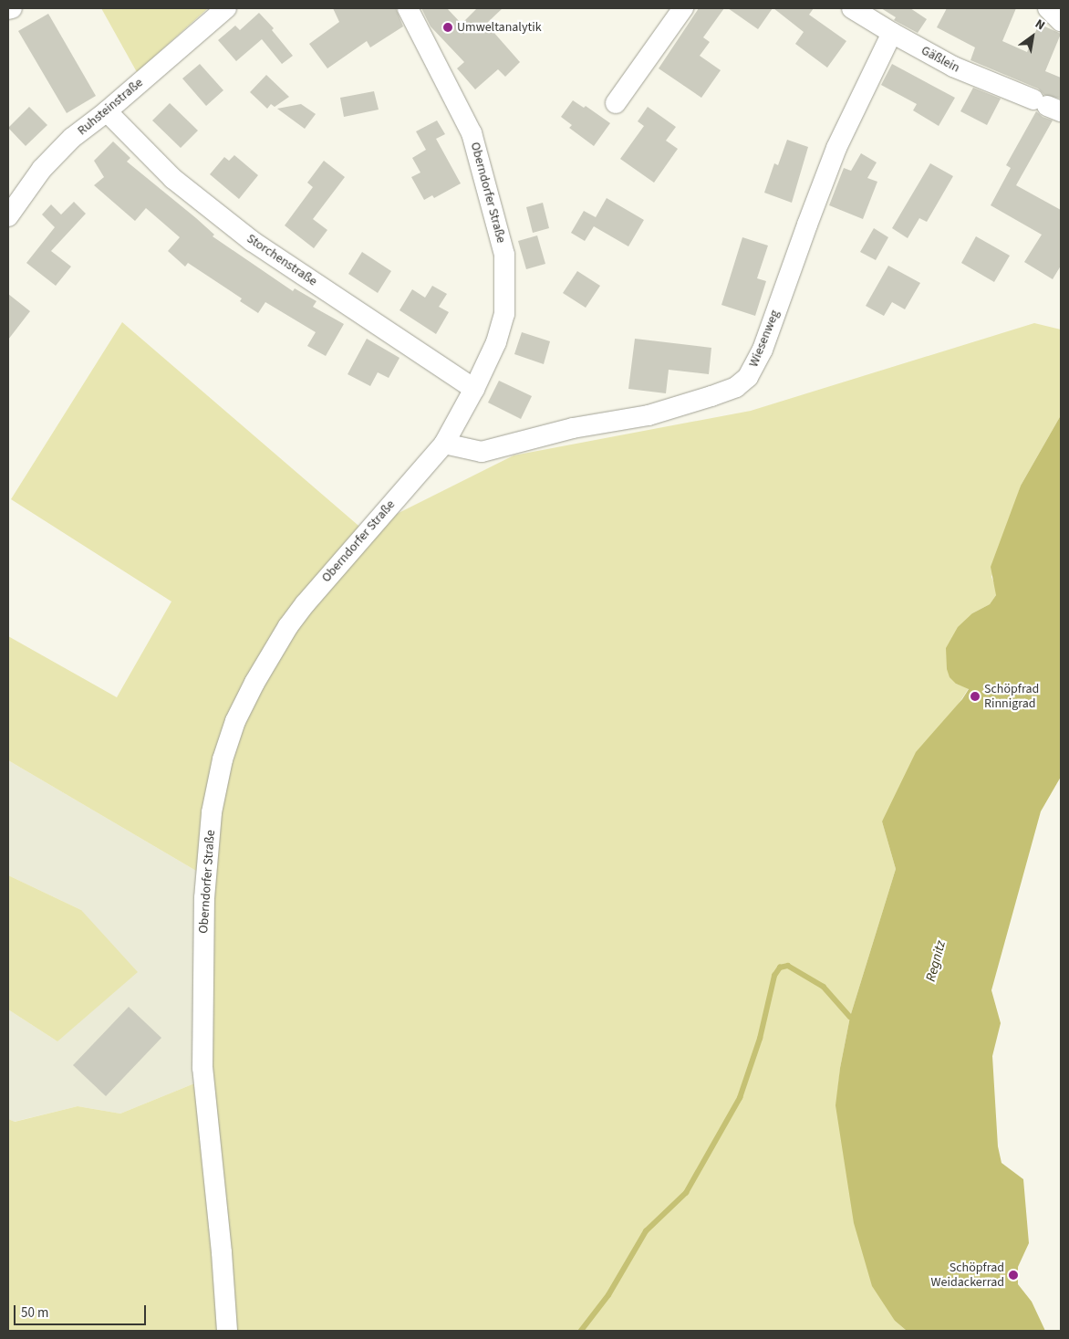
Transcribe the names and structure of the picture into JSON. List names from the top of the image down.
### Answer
{
  "streets": {
    "street": [
      "Gäßlein",
      "Ruhsteinstraße",
      "Oberndorfer Straße",
      "Storchenstraße",
      "Wiesenweg"
    ]
  },
  "crossings": [
    ["Gäßlein", "Wiesenweg"],
    ["Ruhsteinstraße", "Storchenstraße"],
    ["Oberndorfer Straße", "Storchenstraße"],
    ["Oberndorfer Straße", "Wiesenweg"]
  ],
  "water": ["Regnitz"],
  "places": ["Umweltanalytik", "Schöpfrad Rinnigrad", "Schöpfrad Weidackerrad"],
  "scale_bar": "50 m",
  "north": "top right"
}
